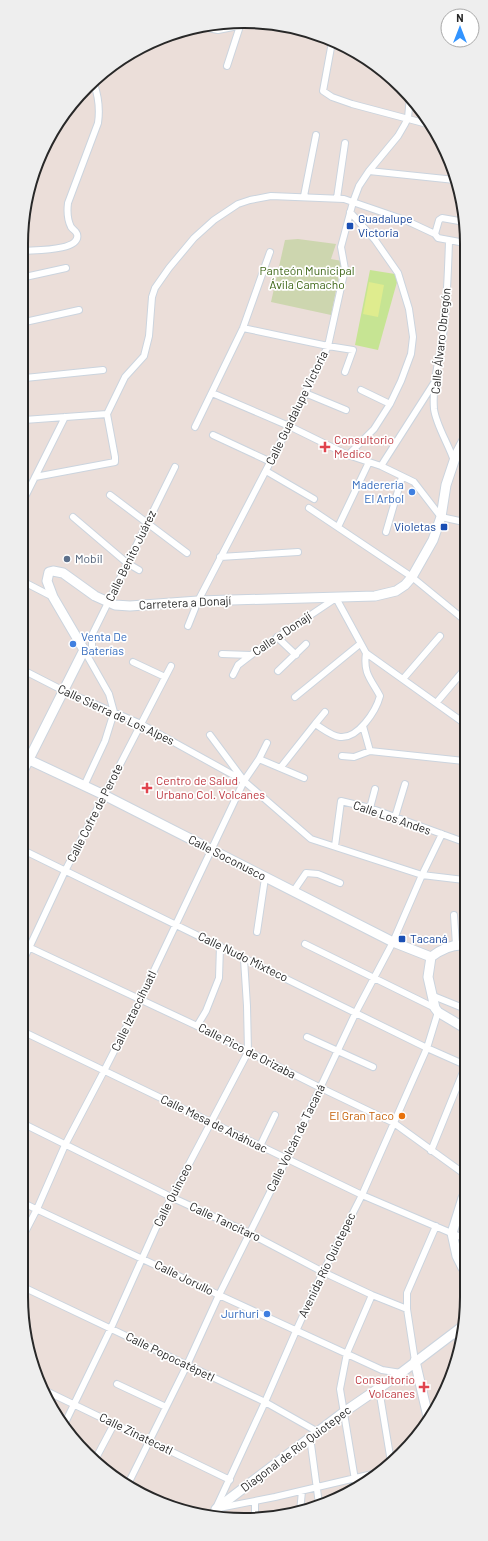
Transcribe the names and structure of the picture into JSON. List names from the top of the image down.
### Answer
{
  "streets": {
    "main road": ["Carretera a Donají", "Calle Soconusco", "Diagonal de Río Quiotepec"],
    "street": [
      "Calle Álvaro Obregón",
      "Calle Guadalupe Victoria",
      "Calle Benito Juárez",
      "Calle a Donají",
      "Calle Sierra de Los Alpes",
      "Calle Cofre de Perote",
      "Calle Los Andes",
      "Calle Nudo Mixteco",
      "Calle Iztaccíhuatl",
      "Calle Pico de Orizaba",
      "Calle Mesa de Anáhuac",
      "Calle Volcán de Tacaná",
      "Calle Quinceo",
      "Calle Tancítaro",
      "Avenida Río Quiotepec",
      "Calle Jorullo",
      "Calle Popocatépetl",
      "Calle Zinatecatl"
    ]
  },
  "crossings": [
    ["Calle Álvaro Obregón", "Carretera a Donají"],
    ["Calle Guadalupe Victoria", "Carretera a Donají"],
    ["Calle Benito Juárez", "Carretera a Donají"],
    ["Carretera a Donají", "Calle a Donají"],
    ["Carretera a Donají", "Calle Sierra de Los Alpes"],
    ["Calle Sierra de Los Alpes", "Calle Cofre de Perote"],
    ["Calle Sierra de Los Alpes", "Calle Los Andes"],
    ["Calle Sierra de Los Alpes", "Calle Iztaccíhuatl"],
    ["Calle Sierra de Los Alpes", "Calle Volcán de Tacaná"],
    ["Calle Cofre de Perote", "Calle Soconusco"],
    ["Calle Cofre de Perote", "Calle Nudo Mixteco"],
    ["Calle Cofre de Perote", "Calle Pico de Orizaba"],
    ["Calle Los Andes", "Calle Volcán de Tacaná"],
    ["Calle Soconusco", "Calle Iztaccíhuatl"],
    ["Calle Soconusco", "Calle Volcán de Tacaná"],
    ["Calle Nudo Mixteco", "Calle Iztaccíhuatl"],
    ["Calle Nudo Mixteco", "Calle Volcán de Tacaná"],
    ["Calle Nudo Mixteco", "Calle Quinceo"],
    ["Calle Nudo Mixteco", "Avenida Río Quiotepec"],
    ["Calle Iztaccíhuatl", "Calle Pico de Orizaba"],
    ["Calle Iztaccíhuatl", "Calle Mesa de Anáhuac"],
    ["Calle Iztaccíhuatl", "Calle Tancítaro"],
    ["Calle Iztaccíhuatl", "Calle Jorullo"],
    ["Calle Pico de Orizaba", "Calle Volcán de Tacaná"],
    ["Calle Pico de Orizaba", "Calle Quinceo"],
    ["Calle Pico de Orizaba", "Avenida Río Quiotepec"],
    ["Calle Mesa de Anáhuac", "Calle Volcán de Tacaná"],
    ["Calle Mesa de Anáhuac", "Calle Quinceo"],
    ["Calle Mesa de Anáhuac", "Avenida Río Quiotepec"],
    ["Calle Volcán de Tacaná", "Calle Tancítaro"],
    ["Calle Volcán de Tacaná", "Calle Jorullo"],
    ["Calle Volcán de Tacaná", "Calle Popocatépetl"],
    ["Calle Volcán de Tacaná", "Calle Zinatecatl"],
    ["Calle Quinceo", "Calle Tancítaro"],
    ["Calle Quinceo", "Calle Jorullo"],
    ["Calle Quinceo", "Calle Popocatépetl"],
    ["Calle Quinceo", "Calle Zinatecatl"],
    ["Calle Tancítaro", "Avenida Río Quiotepec"],
    ["Avenida Río Quiotepec", "Calle Jorullo"],
    ["Avenida Río Quiotepec", "Calle Popocatépetl"],
    ["Avenida Río Quiotepec", "Calle Zinatecatl"],
    ["Calle Jorullo", "Diagonal de Río Quiotepec"],
    ["Calle Popocatépetl", "Diagonal de Río Quiotepec"]
  ],
  "parks": ["Panteón Municipal Ávila Camacho"],
  "places": {
    "transit": ["Guadalupe Victoria", "Violetas", "Tacaná"],
    "health": ["Consultorio Medico", "Centro de Salud Urbano Col. Volcanes", "Consultorio Volcanes"],
    "other": [
      "Madereria El Arbol",
      "Mobil",
      "Venta De Baterías",
      "El Gran Taco",
      "Jurhuri"
    ]
  },
  "north": "top"
}
